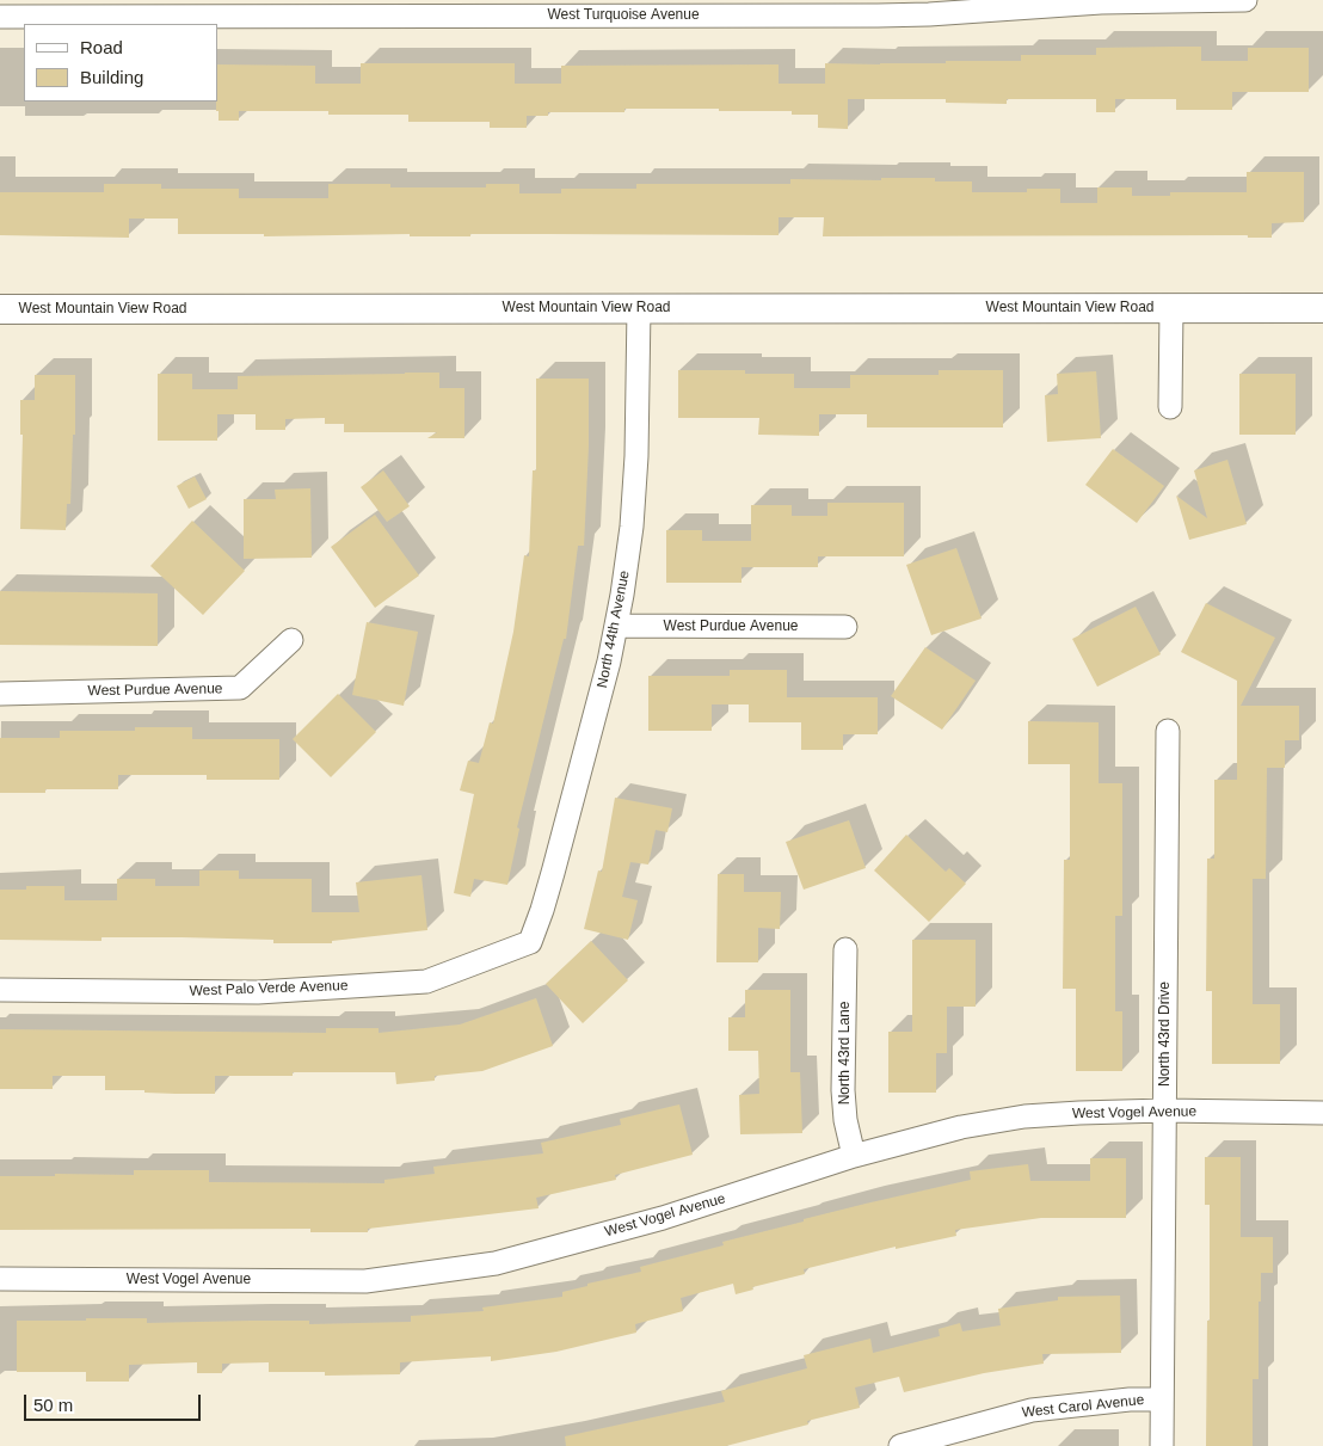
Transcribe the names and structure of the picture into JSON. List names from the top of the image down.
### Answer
{
  "streets": {
    "street": [
      "West Turquoise Avenue",
      "West Mountain View Road",
      "West Purdue Avenue",
      "North 44th Avenue",
      "West Palo Verde Avenue",
      "North 43rd Drive",
      "North 43rd Lane",
      "West Vogel Avenue",
      "West Carol Avenue"
    ]
  },
  "crossings": [
    ["West Mountain View Road", "North 44th Avenue"],
    ["West Purdue Avenue", "North 44th Avenue"],
    ["North 44th Avenue", "West Palo Verde Avenue"],
    ["North 43rd Drive", "West Vogel Avenue"],
    ["North 43rd Drive", "West Carol Avenue"],
    ["North 43rd Lane", "West Vogel Avenue"]
  ],
  "legend": ["Road", "Building"],
  "scale_bar": "50 m"
}
